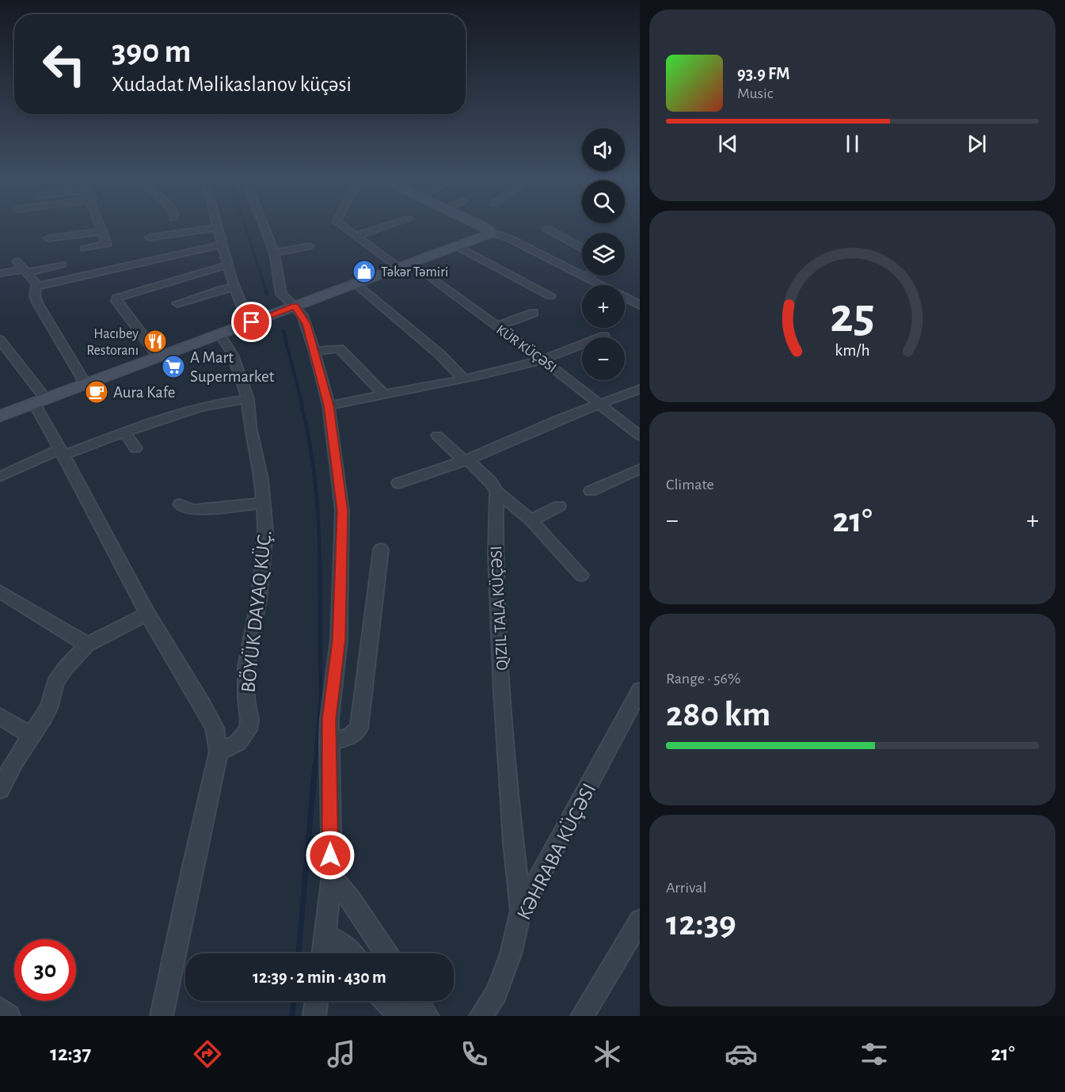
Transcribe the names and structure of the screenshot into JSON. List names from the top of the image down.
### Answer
{
  "streets": {
    "street": ["KÜR KÜÇƏSI", "BÖYÜK DAYAQ KÜÇ.", "KƏHRABA KÜÇƏSI"]
  },
  "places": {
    "shop": ["Təkər Təmiri"],
    "restaurant": ["Hacıbey Restoranı"],
    "supermarket": ["A Mart Supermarket"],
    "cafe": ["Aura Kafe"]
  },
  "page": {
    "turn": ["390 m", "Xudadat Məlikaslanov küçəsi"],
    "song": ["93.9 FM", "Music"],
    "map_buttons": ["+", "−"],
    "tile": [
      "Climate",
      ["Range · 56%", "280 km"],
      ["Arrival", "12:39"]
    ],
    "heat": ["−", "21°", "+"],
    "limit": "30",
    "trip": "12:39 · 2 min · 430 m",
    "tabs": ["12:37", "21°"],
    "gauge": ["25", "km/h"]
  }
}
